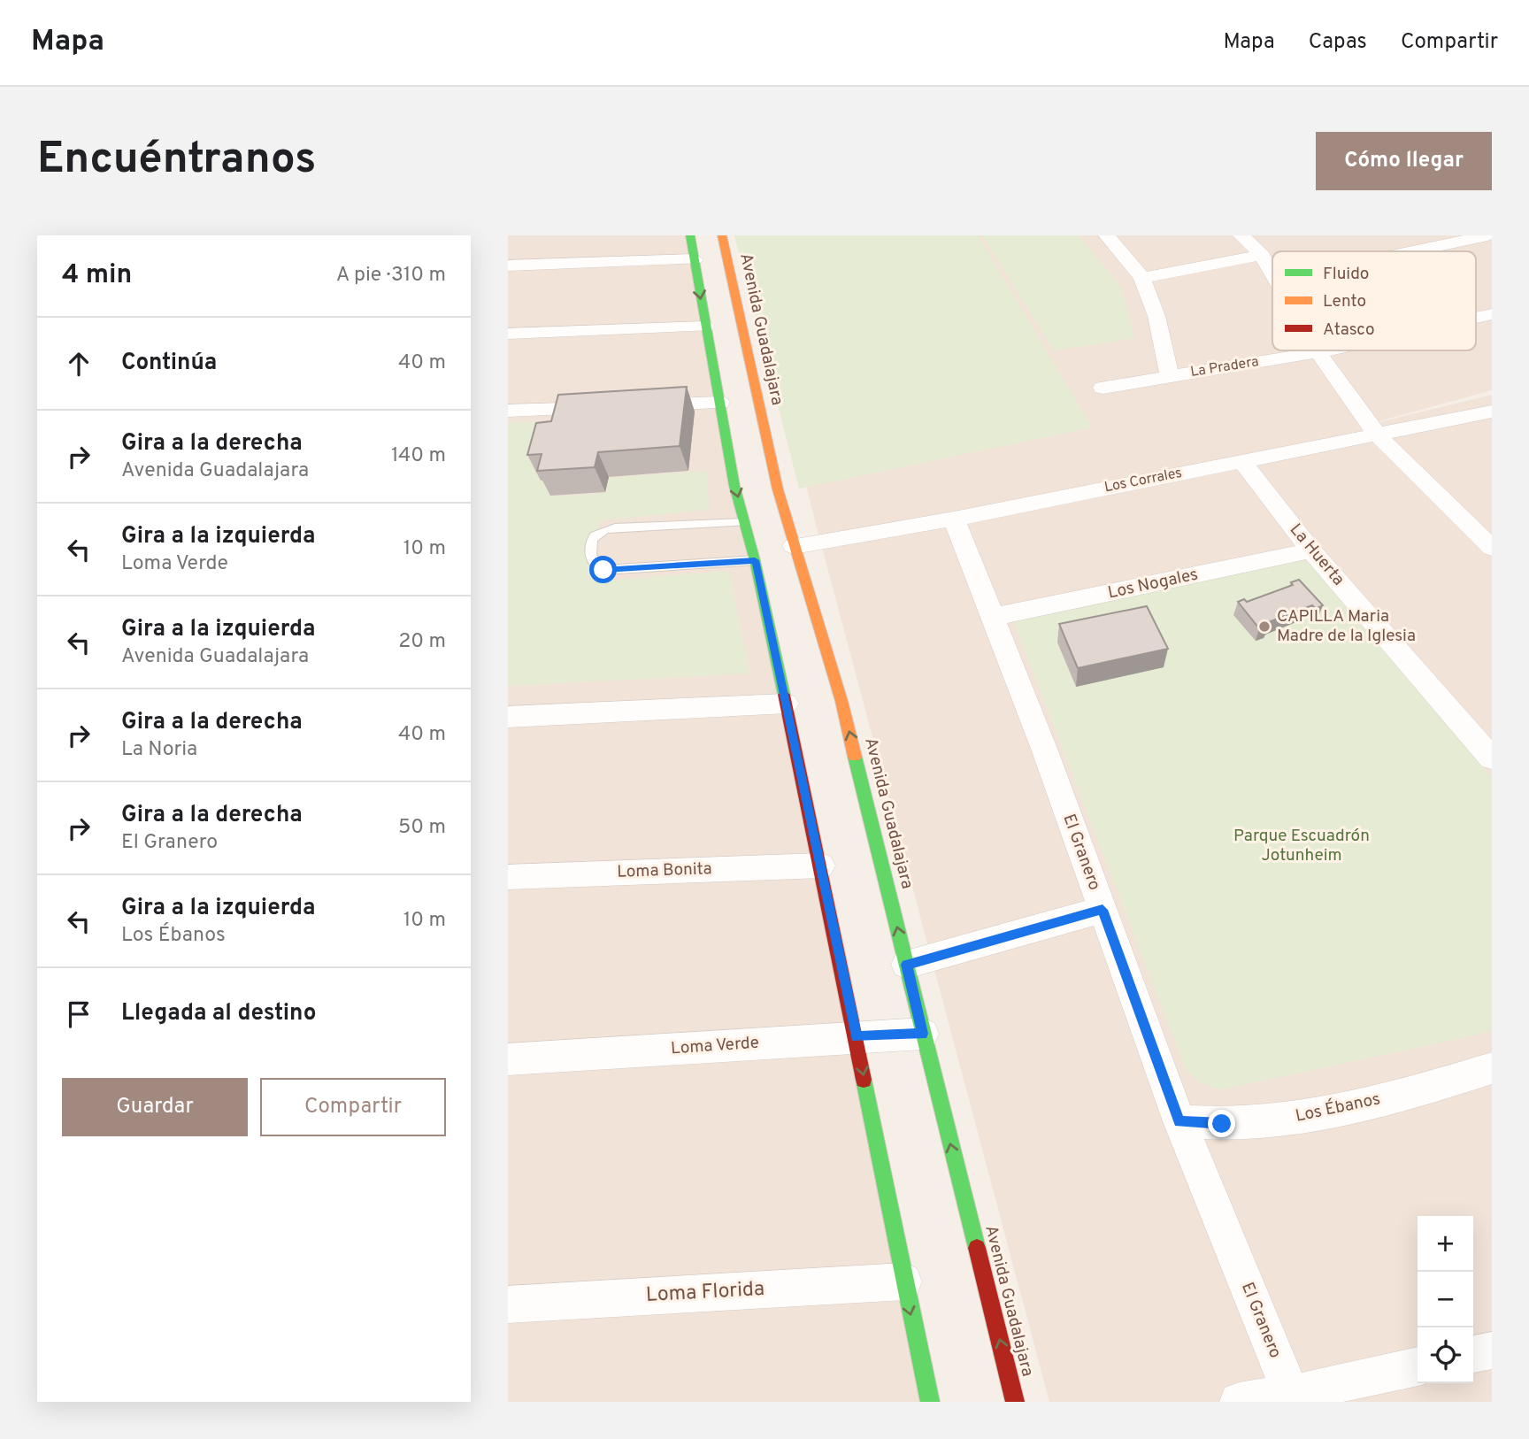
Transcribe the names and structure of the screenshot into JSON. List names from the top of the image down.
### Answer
{
  "streets": {
    "main road": ["Avenida Guadalajara"],
    "street": [
      "La Pradera",
      "Los Corrales",
      "La Huerta",
      "Los Nogales",
      "El Granero",
      "Loma Bonita",
      "Loma Verde",
      "Los Ébanos",
      "Loma Florida"
    ]
  },
  "crossings": [
    ["Avenida Guadalajara", "Los Corrales"],
    ["Avenida Guadalajara", "Loma Verde"],
    ["Los Corrales", "La Huerta"],
    ["Los Corrales", "El Granero"],
    ["La Huerta", "Los Nogales"],
    ["Los Nogales", "El Granero"],
    ["El Granero", "Los Ébanos"]
  ],
  "parks": ["Parque Escuadrón Jotunheim"],
  "places": ["CAPILLA Maria Madre de la Iglesia"],
  "legend": ["Fluido", "Lento", "Atasco"],
  "page": {
    "header": "Mapa",
    "nav": ["Mapa", "Capas", "Compartir"],
    "buttons": [
      "Cómo llegar",
      ["Guardar", "Compartir"]
    ],
    "title": "Encuéntranos",
    "heading": ["4 min", "A pie · 310 m"],
    "list": [
      ["Continúa", "40 m"],
      ["Gira a la derecha", "Avenida Guadalajara", "140 m"],
      ["Gira a la izquierda", "Loma Verde", "10 m"],
      ["Gira a la izquierda", "Avenida Guadalajara", "20 m"],
      ["Gira a la derecha", "La Noria", "40 m"],
      ["Gira a la derecha", "El Granero", "50 m"],
      ["Gira a la izquierda", "Los Ébanos", "10 m"],
      "Llegada al destino"
    ],
    "map_buttons": ["+", "−"]
  }
}
